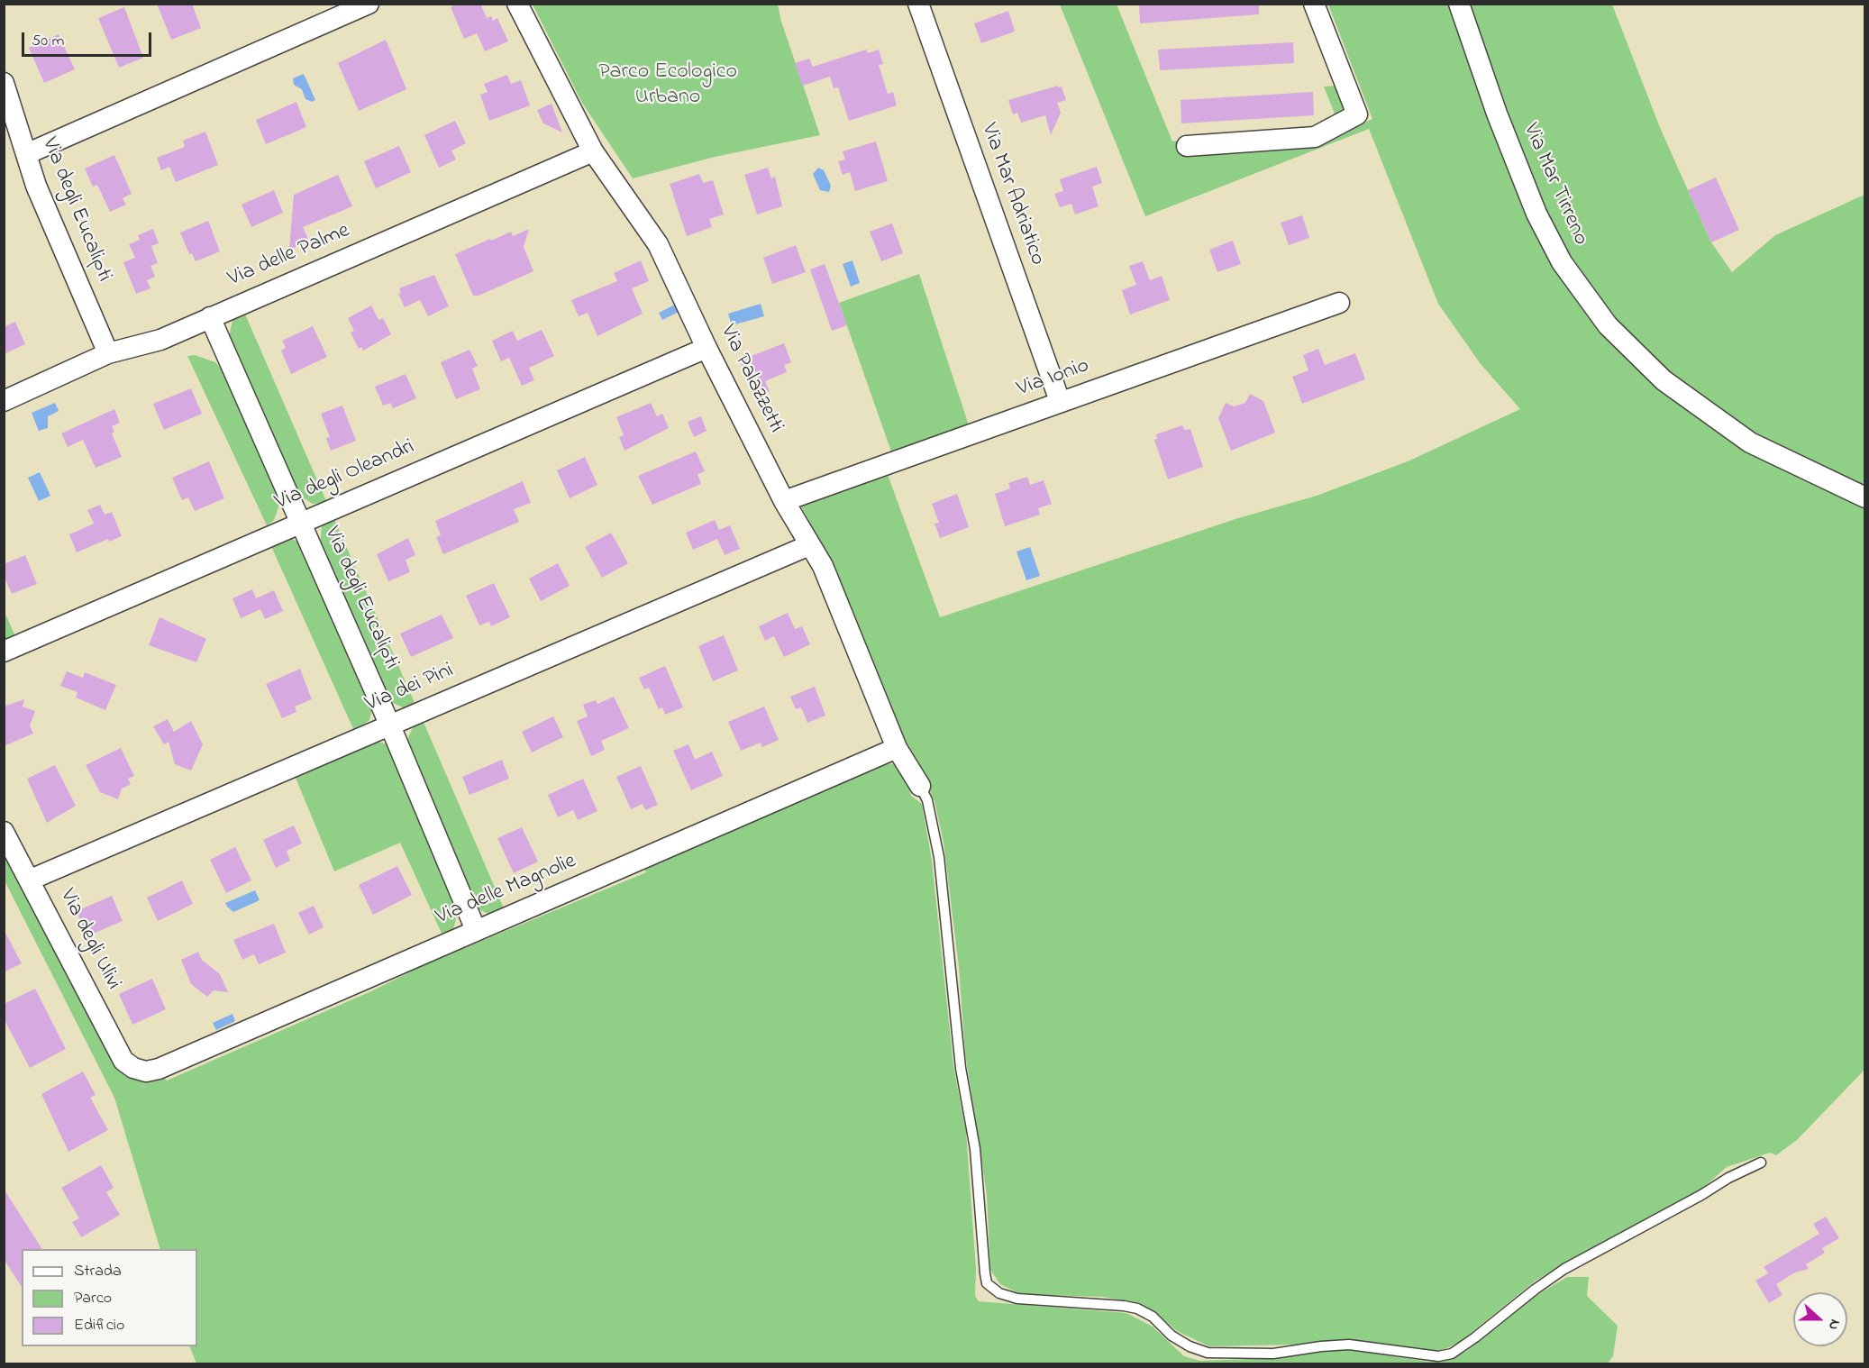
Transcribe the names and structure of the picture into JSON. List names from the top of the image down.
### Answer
{
  "streets": {
    "street": [
      "Via Mar Tirreno",
      "Via Mar Adriatico",
      "Via degli Eucalipti",
      "Via delle Palme",
      "Via Ionio",
      "Via Palazzetti",
      "Via degli Oleandri",
      "Via dei Pini",
      "Via delle Magnolie",
      "Via degli Ulivi"
    ]
  },
  "crossings": [
    ["Via Mar Adriatico", "Via Ionio"],
    ["Via degli Eucalipti", "Via delle Palme"],
    ["Via degli Eucalipti", "Via degli Oleandri"],
    ["Via degli Eucalipti", "Via dei Pini"],
    ["Via degli Eucalipti", "Via delle Magnolie"],
    ["Via delle Palme", "Via Palazzetti"],
    ["Via Ionio", "Via Palazzetti"],
    ["Via Palazzetti", "Via degli Oleandri"],
    ["Via Palazzetti", "Via dei Pini"],
    ["Via Palazzetti", "Via delle Magnolie"],
    ["Via dei Pini", "Via degli Ulivi"],
    ["Via delle Magnolie", "Via degli Ulivi"]
  ],
  "parks": ["Parco Ecologico Urbano"],
  "legend": ["Strada", "Parco", "Edificio"],
  "scale_bar": "50 m",
  "north": "right"
}
